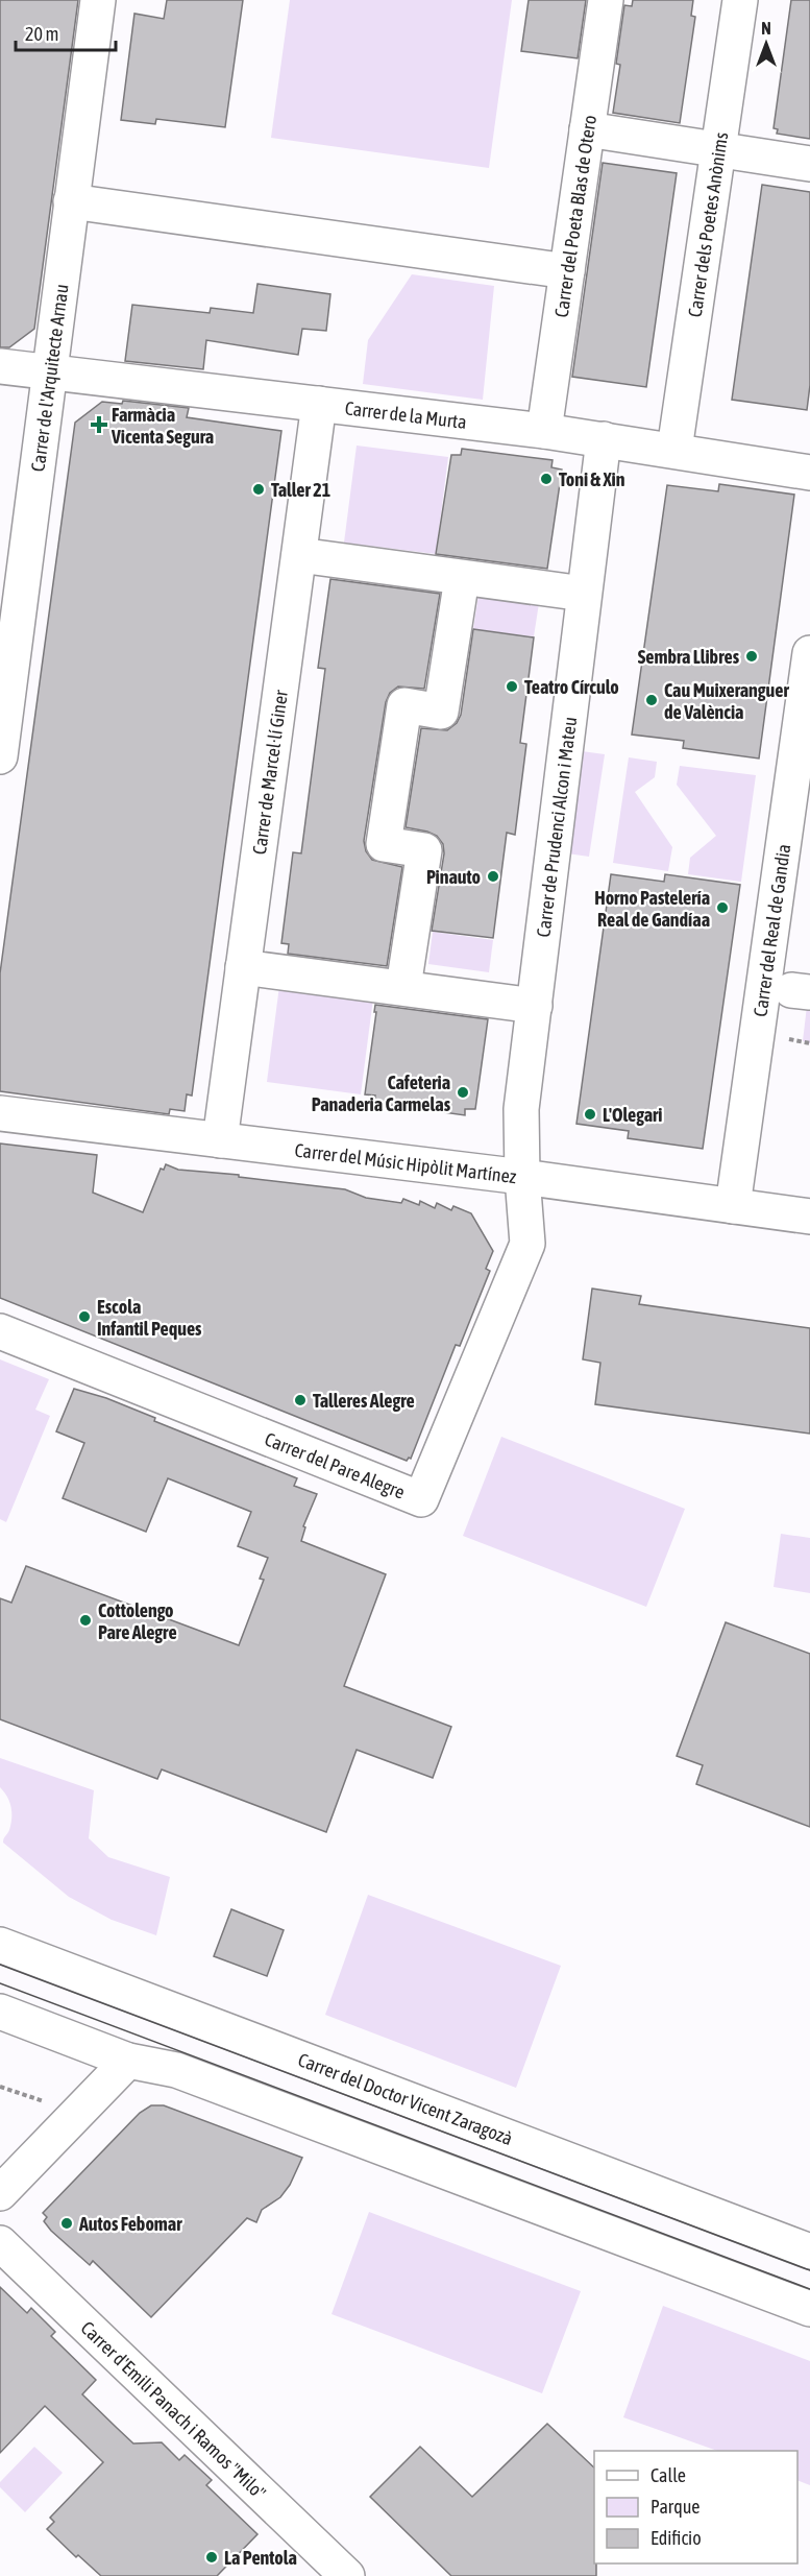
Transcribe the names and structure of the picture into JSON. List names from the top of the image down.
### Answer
{
  "streets": {
    "street": [
      "Carrer del Poeta Blas de Otero",
      "Carrer dels Poetes Anònims",
      "Carrer de l'Arquitecte Arnau",
      "Carrer de la Murta",
      "Carrer de Marcel·lí Giner",
      "Carrer de Prudenci Alcon i Mateu",
      "Carrer del Real de Gandia",
      "Carrer del Músic Hipòlit Martínez",
      "Carrer del Pare Alegre",
      "Carrer del Doctor Vicent Zaragozà",
      "Carrer d'Emili Panach i Ramos \"Milo\""
    ]
  },
  "crossings": [
    ["Carrer del Poeta Blas de Otero", "Carrer de la Murta"],
    ["Carrer dels Poetes Anònims", "Carrer de la Murta"],
    ["Carrer de l'Arquitecte Arnau", "Carrer de la Murta"],
    ["Carrer de la Murta", "Carrer de Marcel·lí Giner"],
    ["Carrer de la Murta", "Carrer de Prudenci Alcon i Mateu"],
    ["Carrer de Marcel·lí Giner", "Carrer del Músic Hipòlit Martínez"],
    ["Carrer de Prudenci Alcon i Mateu", "Carrer del Músic Hipòlit Martínez"],
    ["Carrer de Prudenci Alcon i Mateu", "Carrer del Pare Alegre"],
    ["Carrer del Real de Gandia", "Carrer del Músic Hipòlit Martínez"],
    ["Carrer del Músic Hipòlit Martínez", "Carrer del Pare Alegre"]
  ],
  "places": {
    "health": ["Farmàcia Vicenta Segura"],
    "other": [
      "Toni & Xin",
      "Taller 21",
      "Sembra Llibres",
      "Teatro Círculo",
      "Cau Muixeranguer de València",
      "Pinauto",
      "Horno Pastelería Real de Gandíaa",
      "Cafeteria Panaderia Carmelas",
      "L'Olegari",
      "Escola Infantil Peques",
      "Talleres Alegre",
      "Cottolengo Pare Alegre",
      "Autos Febomar",
      "La Pentola"
    ]
  },
  "legend": ["Calle", "Parque", "Edificio"],
  "scale_bar": "20 m",
  "north": "top"
}
